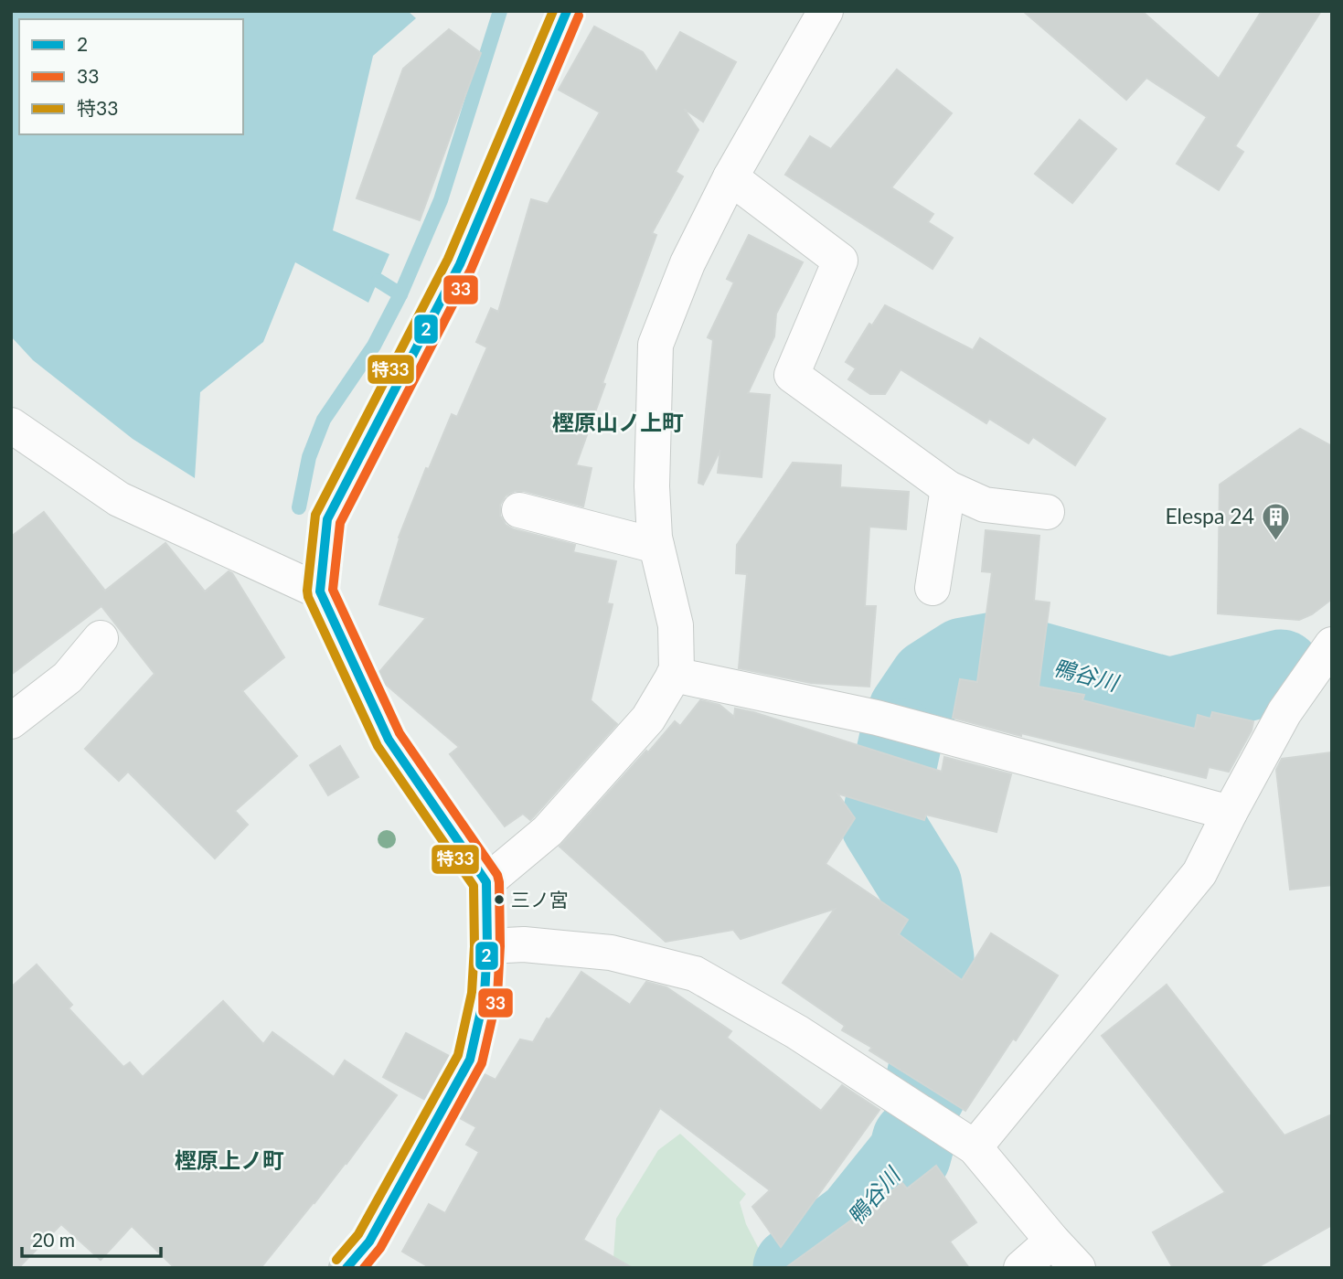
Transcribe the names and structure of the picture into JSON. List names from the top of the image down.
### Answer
{
  "districts": ["樫原山ノ上町", "樫原上ノ町"],
  "water": ["鴨谷川"],
  "places": {
    "building": ["Elespa 24"],
    "other": ["三ノ宮"]
  },
  "lines": ["transit line 2", "transit line 特33", "transit line 33"],
  "legend": ["2", "33", "特33"],
  "scale_bar": "20 m"
}
